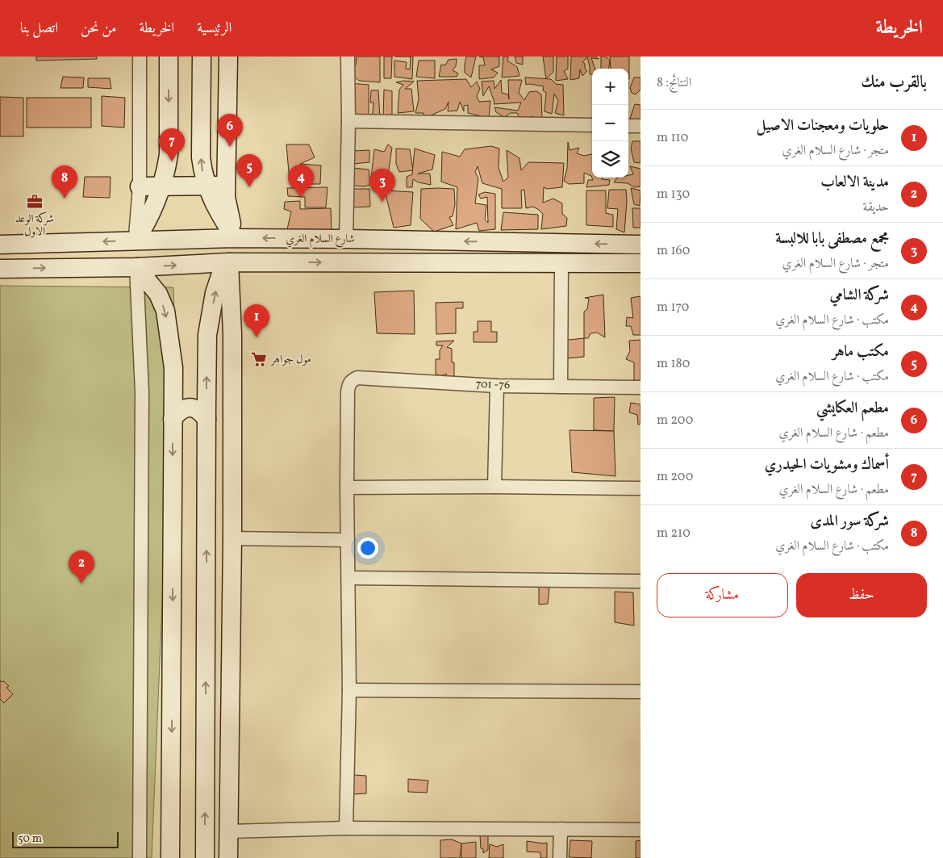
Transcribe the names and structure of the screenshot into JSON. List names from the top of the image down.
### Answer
{
  "streets": {
    "street": ["شارع السلام الغري", "701 -76"]
  },
  "places": {
    "office": ["شركة الوعد الاول"],
    "supermarket": ["مول جواهر"]
  },
  "scale_bar": "50 m",
  "page": {
    "header": "الخريطة",
    "nav": [
      "الرئيسية",
      "الخريطة",
      "من نحن",
      "اتصل بنا"
    ],
    "heading": ["بالقرب منك", "النتائج: 8"],
    "map_buttons": ["+", "−"],
    "list": [
      {
        "mark": "1",
        "name": "حلويات ومعجنات الاصيل",
        "note": "متجر · شارع السلام الغري",
        "value": "110 m"
      },
      {
        "mark": "2",
        "name": "مدينة الالعاب",
        "note": "حديقة",
        "value": "130 m"
      },
      {
        "mark": "3",
        "name": "مجمع مصطفى بابا للالبسة",
        "note": "متجر · شارع السلام الغري",
        "value": "160 m"
      },
      {
        "mark": "4",
        "name": "شركة الشامي",
        "note": "مكتب · شارع السلام الغري",
        "value": "170 m"
      },
      {
        "mark": "5",
        "name": "مكتب ماهر",
        "note": "مكتب · شارع السلام الغري",
        "value": "180 m"
      },
      {
        "mark": "6",
        "name": "مطعم العكايشي",
        "note": "مطعم · شارع السلام الغري",
        "value": "200 m"
      },
      {
        "mark": "7",
        "name": "أسماك ومشويات الحيدري",
        "note": "مطعم · شارع السلام الغري",
        "value": "200 m"
      },
      {
        "mark": "8",
        "name": "شركة سور المدى",
        "note": "مكتب · شارع السلام الغري",
        "value": "210 m"
      }
    ],
    "pins": [
      "6",
      "7",
      "5",
      "4",
      "8",
      "3",
      "1",
      "2"
    ],
    "buttons": ["حفظ", "مشاركة"],
    "scale": "50 m"
  }
}
